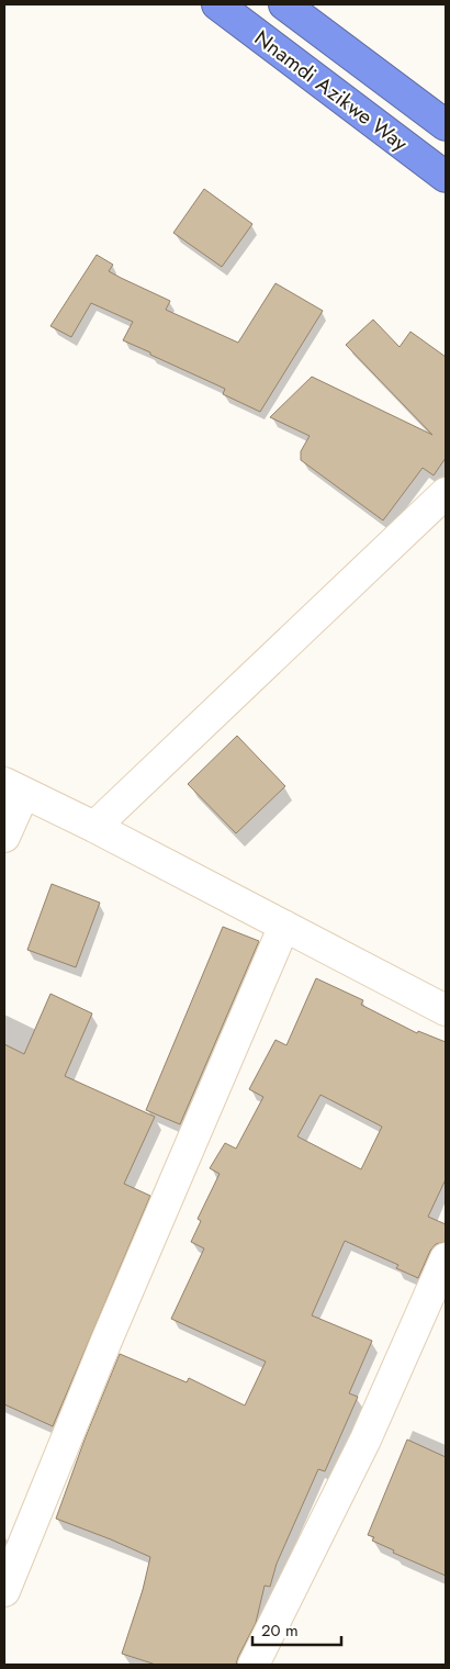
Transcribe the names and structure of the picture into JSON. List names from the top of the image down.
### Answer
{
  "streets": {
    "highway": ["Nnamdi Azikwe Way"]
  },
  "scale_bar": "20 m"
}
